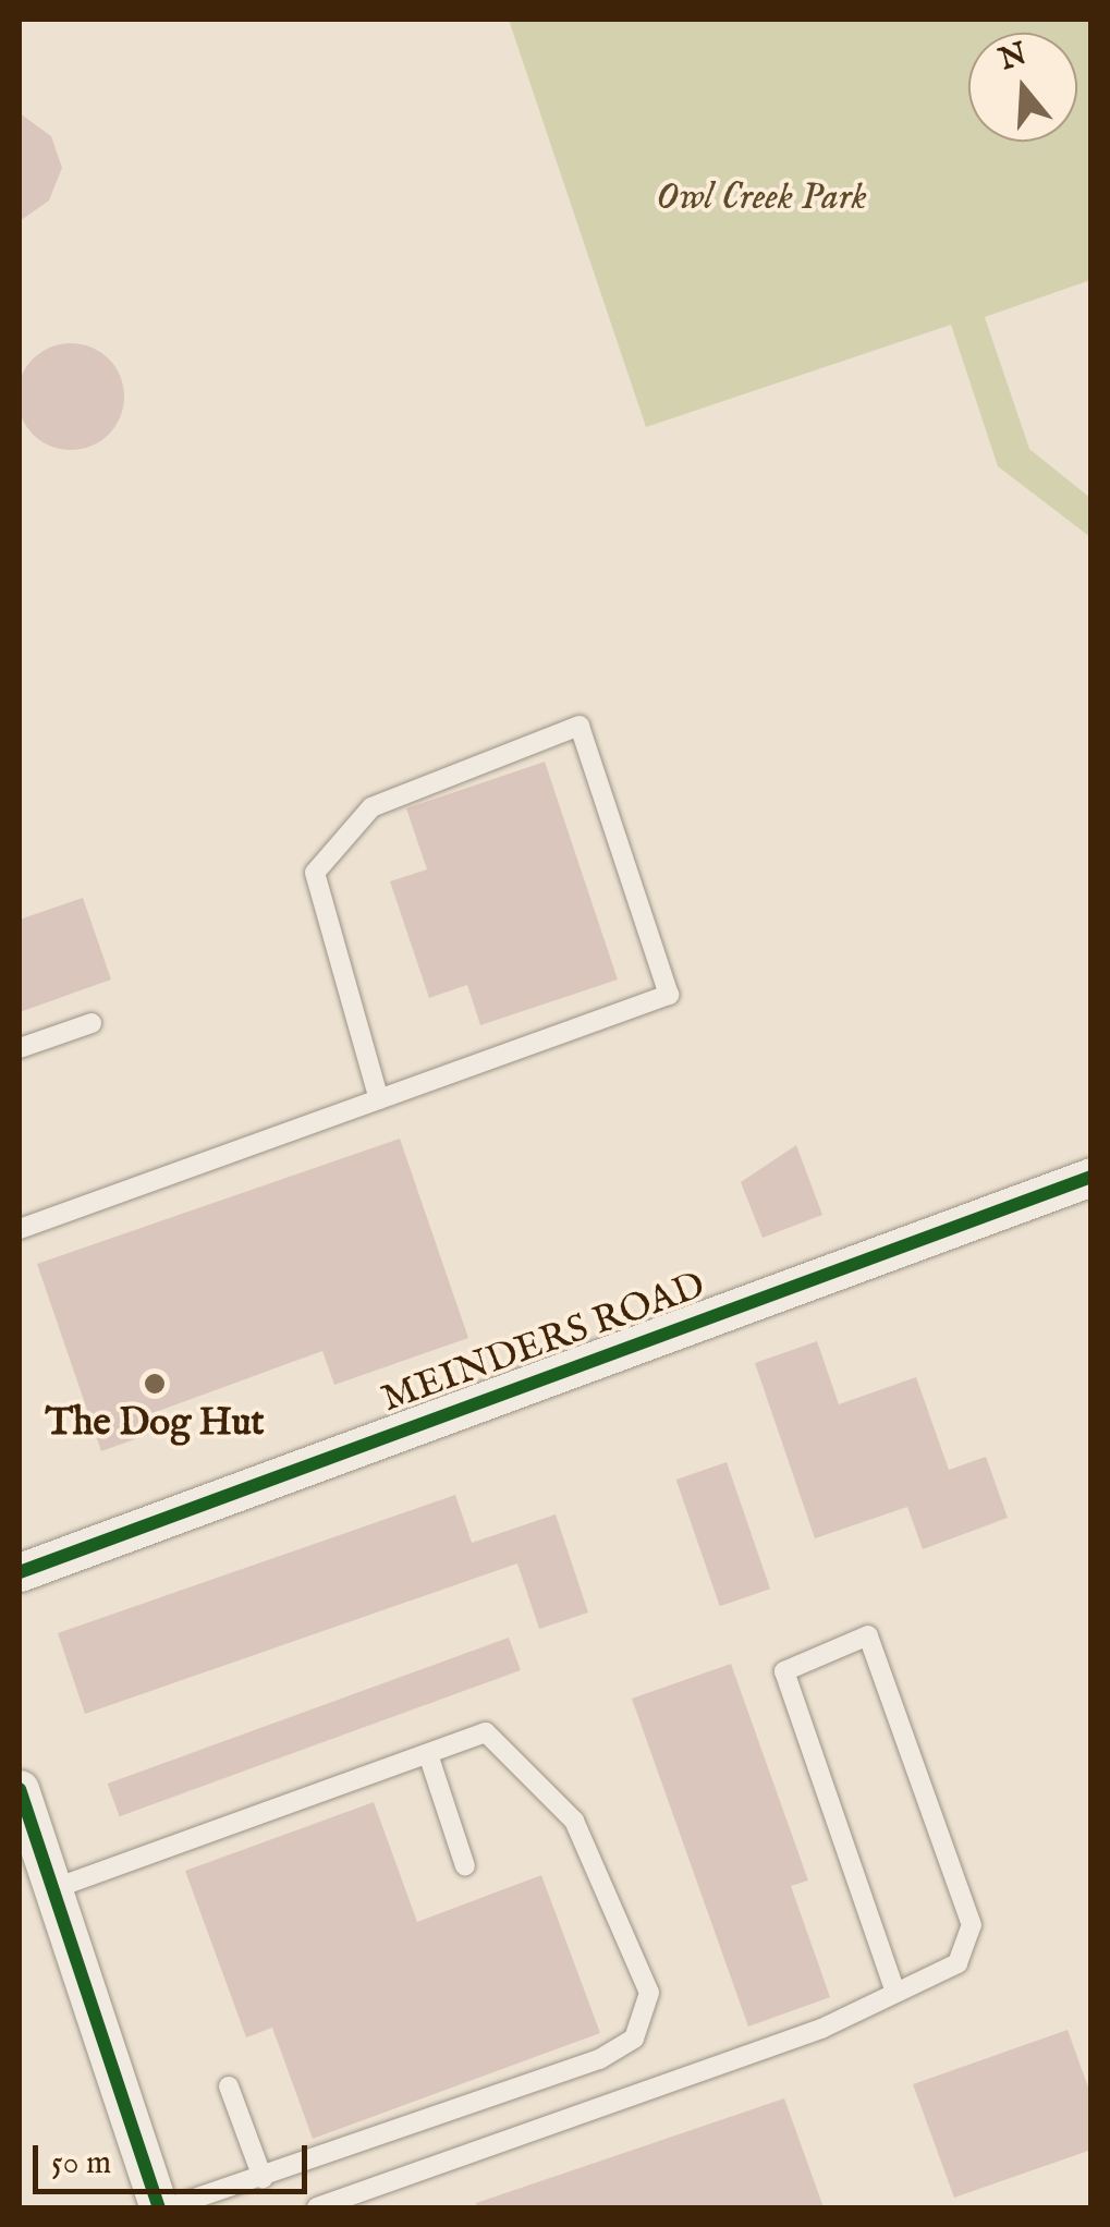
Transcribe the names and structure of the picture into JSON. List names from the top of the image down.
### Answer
{
  "streets": {
    "street": ["MEINDERS ROAD"]
  },
  "parks": ["Owl Creek Park"],
  "places": ["The Dog Hut"],
  "scale_bar": "50 m",
  "north": "top"
}
